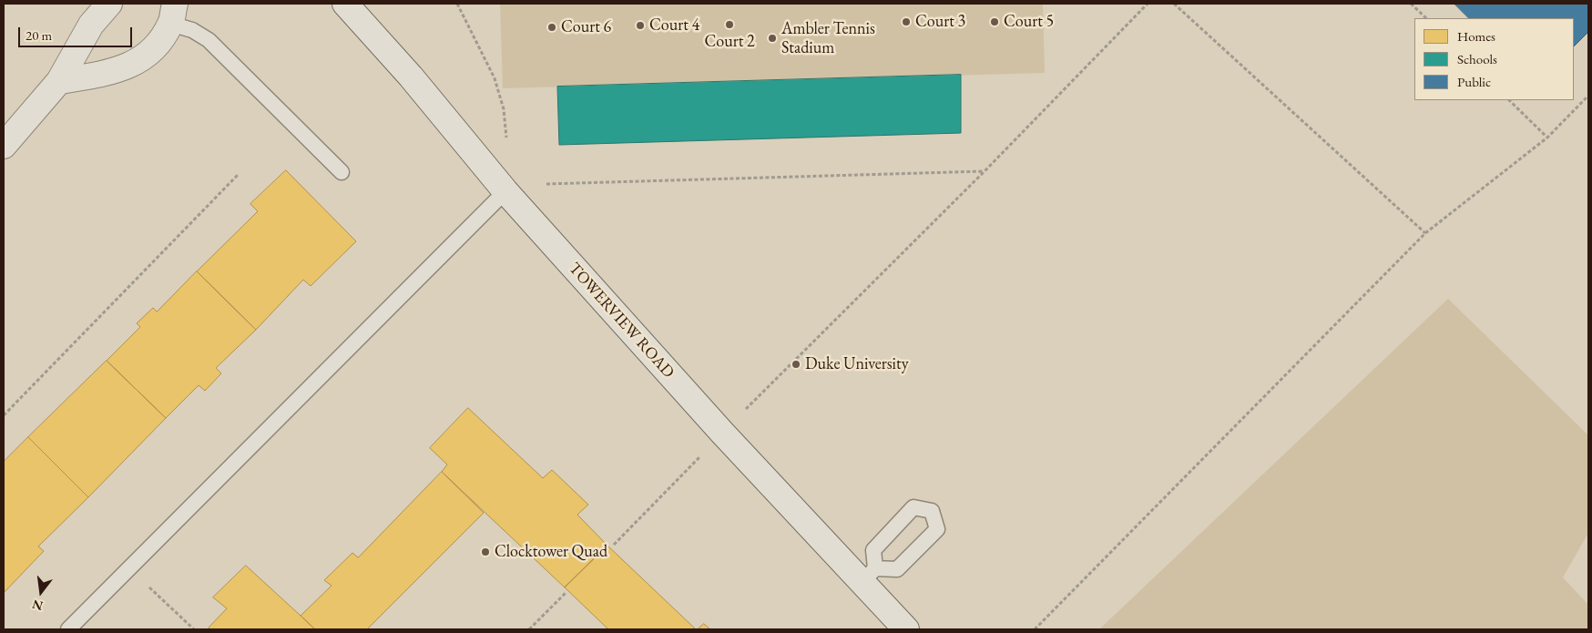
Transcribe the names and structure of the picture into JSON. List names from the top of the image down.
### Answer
{
  "streets": {
    "street": ["TOWERVIEW ROAD"]
  },
  "places": [
    "Court 3",
    "Court 5",
    "Court 2",
    "Court 4",
    "Court 6",
    "Ambler Tennis Stadium",
    "Duke University",
    "Clocktower Quad"
  ],
  "legend": ["Homes", "Schools", "Public"],
  "scale_bar": "20 m",
  "north": "bottom"
}
